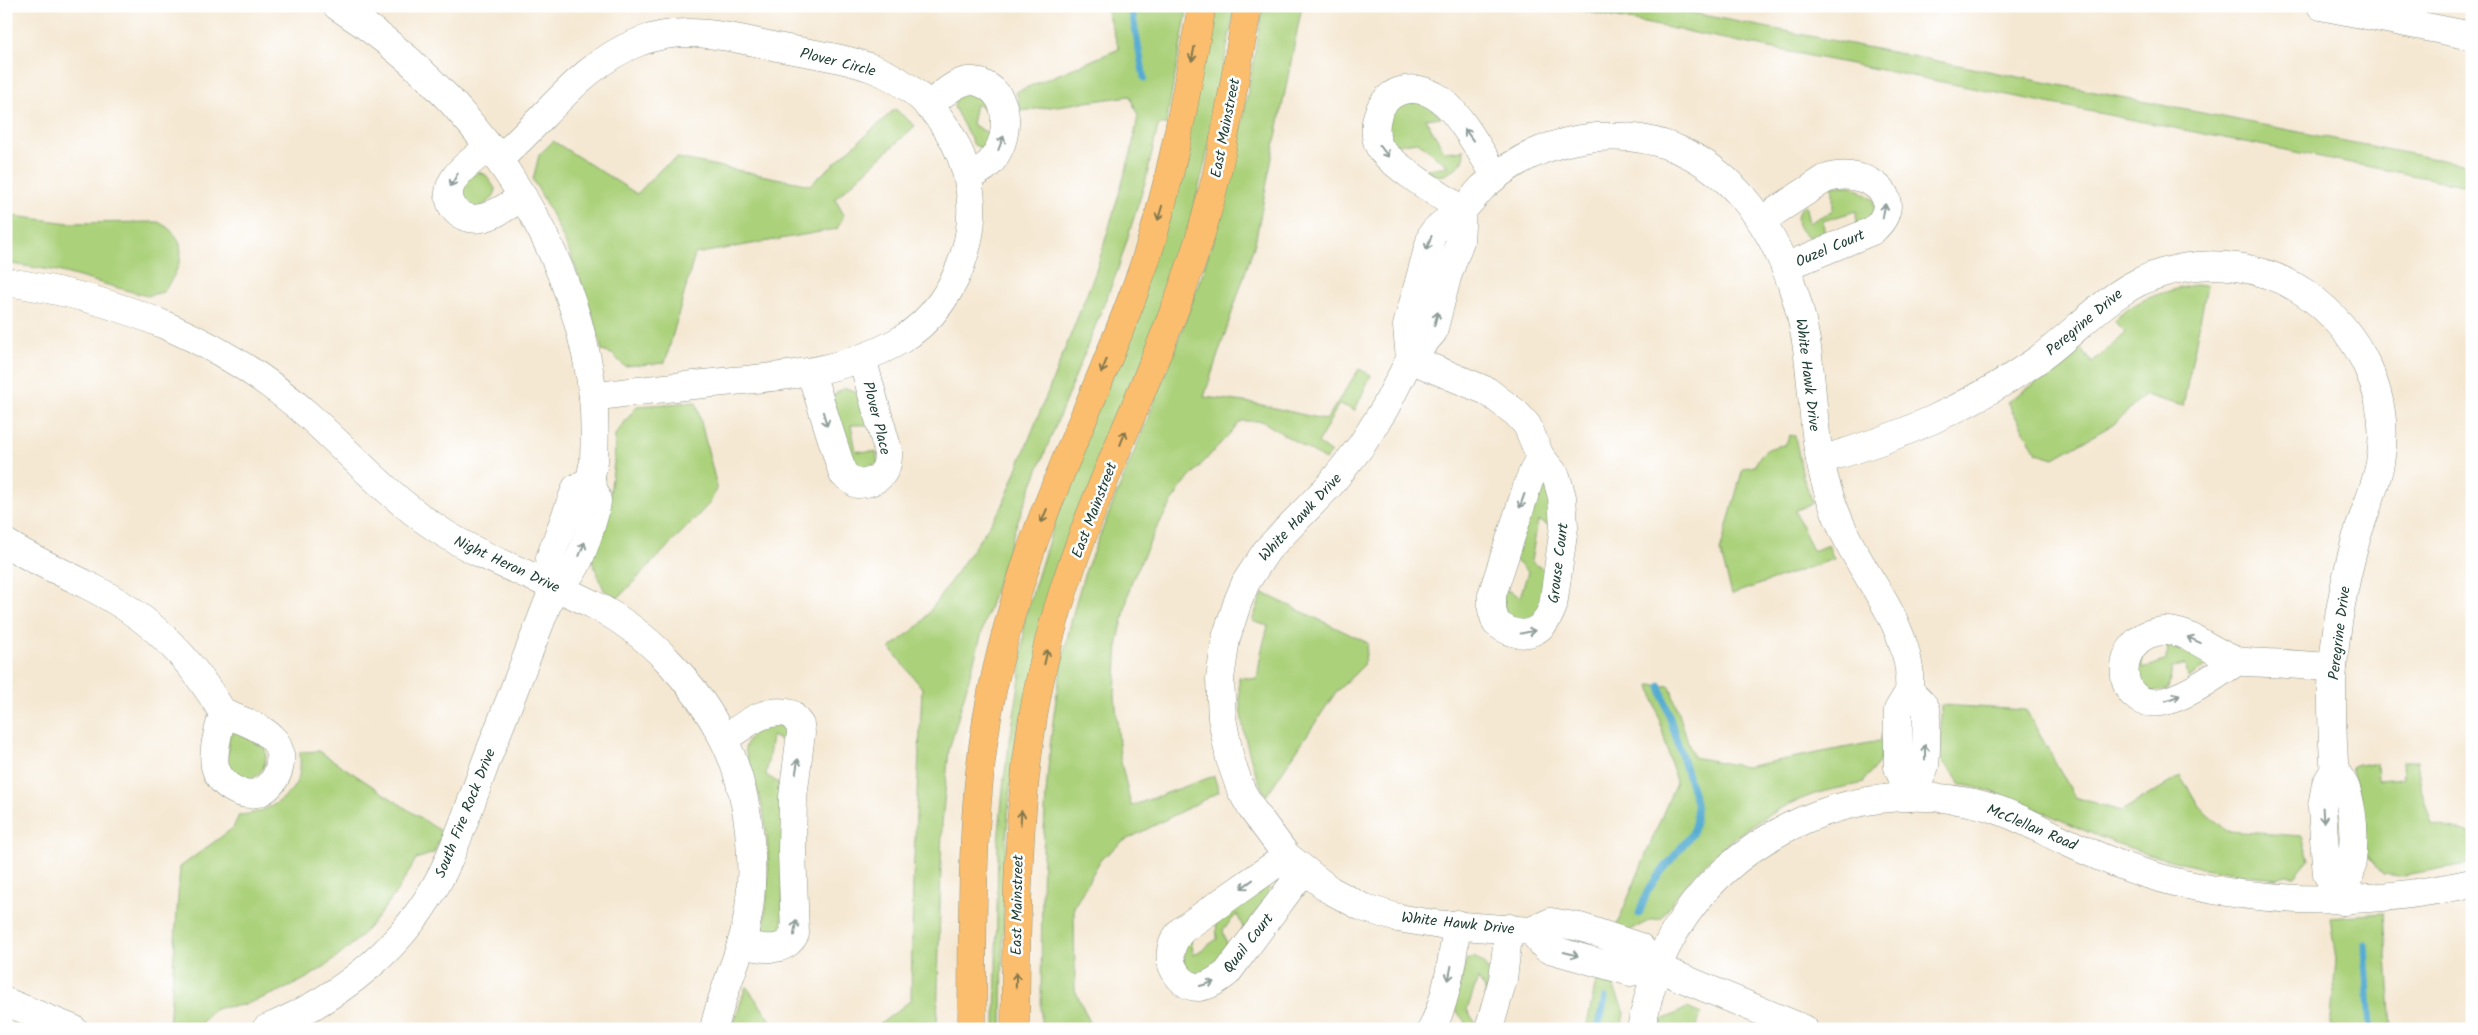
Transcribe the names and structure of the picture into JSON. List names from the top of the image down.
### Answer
{
  "streets": {
    "main road": ["East Mainstreet"],
    "street": [
      "Plover Circle",
      "Ouzel Court",
      "Peregrine Drive",
      "White Hawk Drive",
      "Plover Place",
      "Grouse Court",
      "Night Heron Drive",
      "South Fire Rock Drive",
      "McClellan Road",
      "Quail Court"
    ]
  },
  "crossings": [
    ["Plover Circle", "Plover Place"],
    ["Ouzel Court", "White Hawk Drive"],
    ["Peregrine Drive", "White Hawk Drive"],
    ["Peregrine Drive", "McClellan Road"],
    ["White Hawk Drive", "Grouse Court"],
    ["White Hawk Drive", "McClellan Road"],
    ["White Hawk Drive", "Quail Court"],
    ["Night Heron Drive", "South Fire Rock Drive"]
  ]
}
